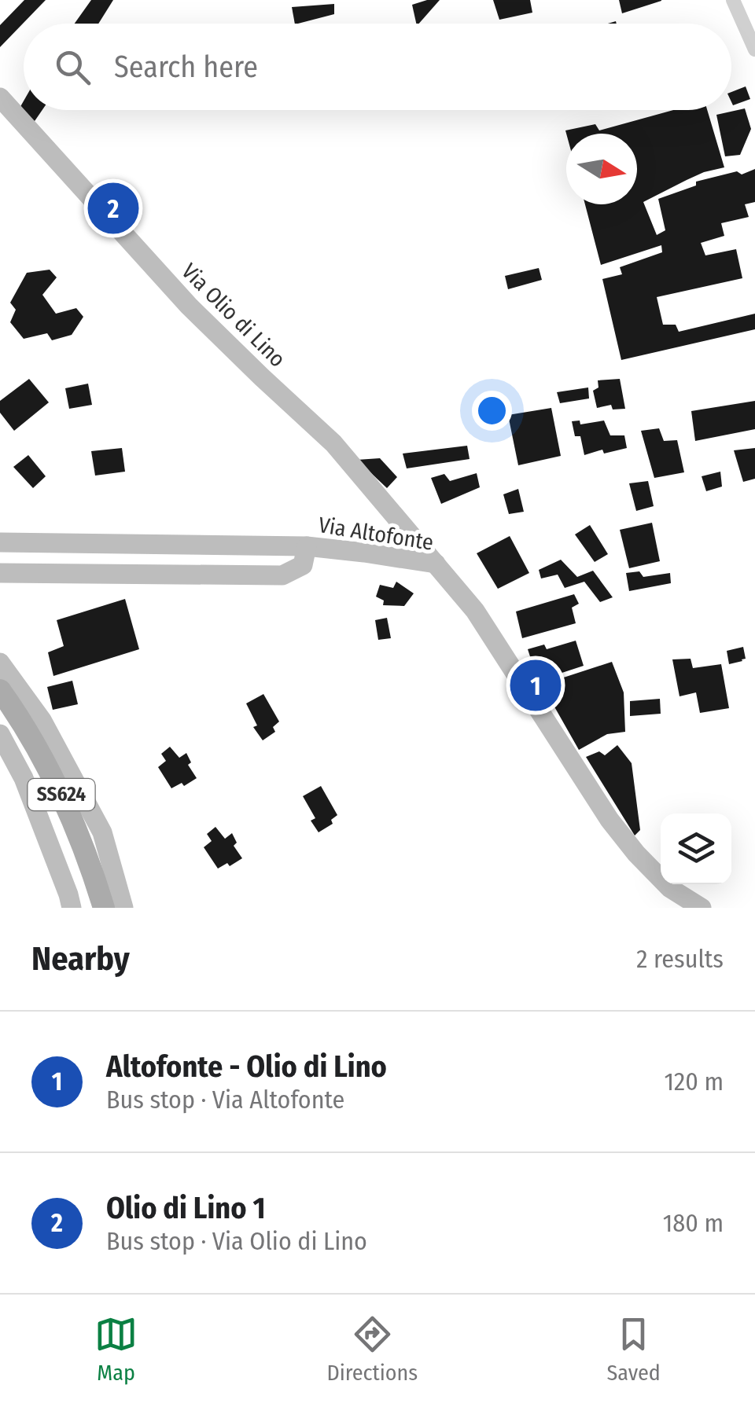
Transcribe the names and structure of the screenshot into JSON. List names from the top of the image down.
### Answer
{
  "streets": {
    "main road": ["SS624"],
    "street": ["Via Olio di Lino", "Via Altofonte"]
  },
  "crossings": [
    ["Via Olio di Lino", "Via Altofonte"]
  ],
  "north": "right",
  "page": {
    "search": "Search here",
    "pins": ["2", "1"],
    "heading": ["Nearby", "2 results"],
    "list": [
      {
        "mark": "1",
        "name": "Altofonte - Olio di Lino",
        "note": "Bus stop · Via Altofonte",
        "value": "120 m"
      },
      {
        "mark": "2",
        "name": "Olio di Lino 1",
        "note": "Bus stop · Via Olio di Lino",
        "value": "180 m"
      }
    ],
    "nav": ["Map", "Directions", "Saved"]
  }
}
